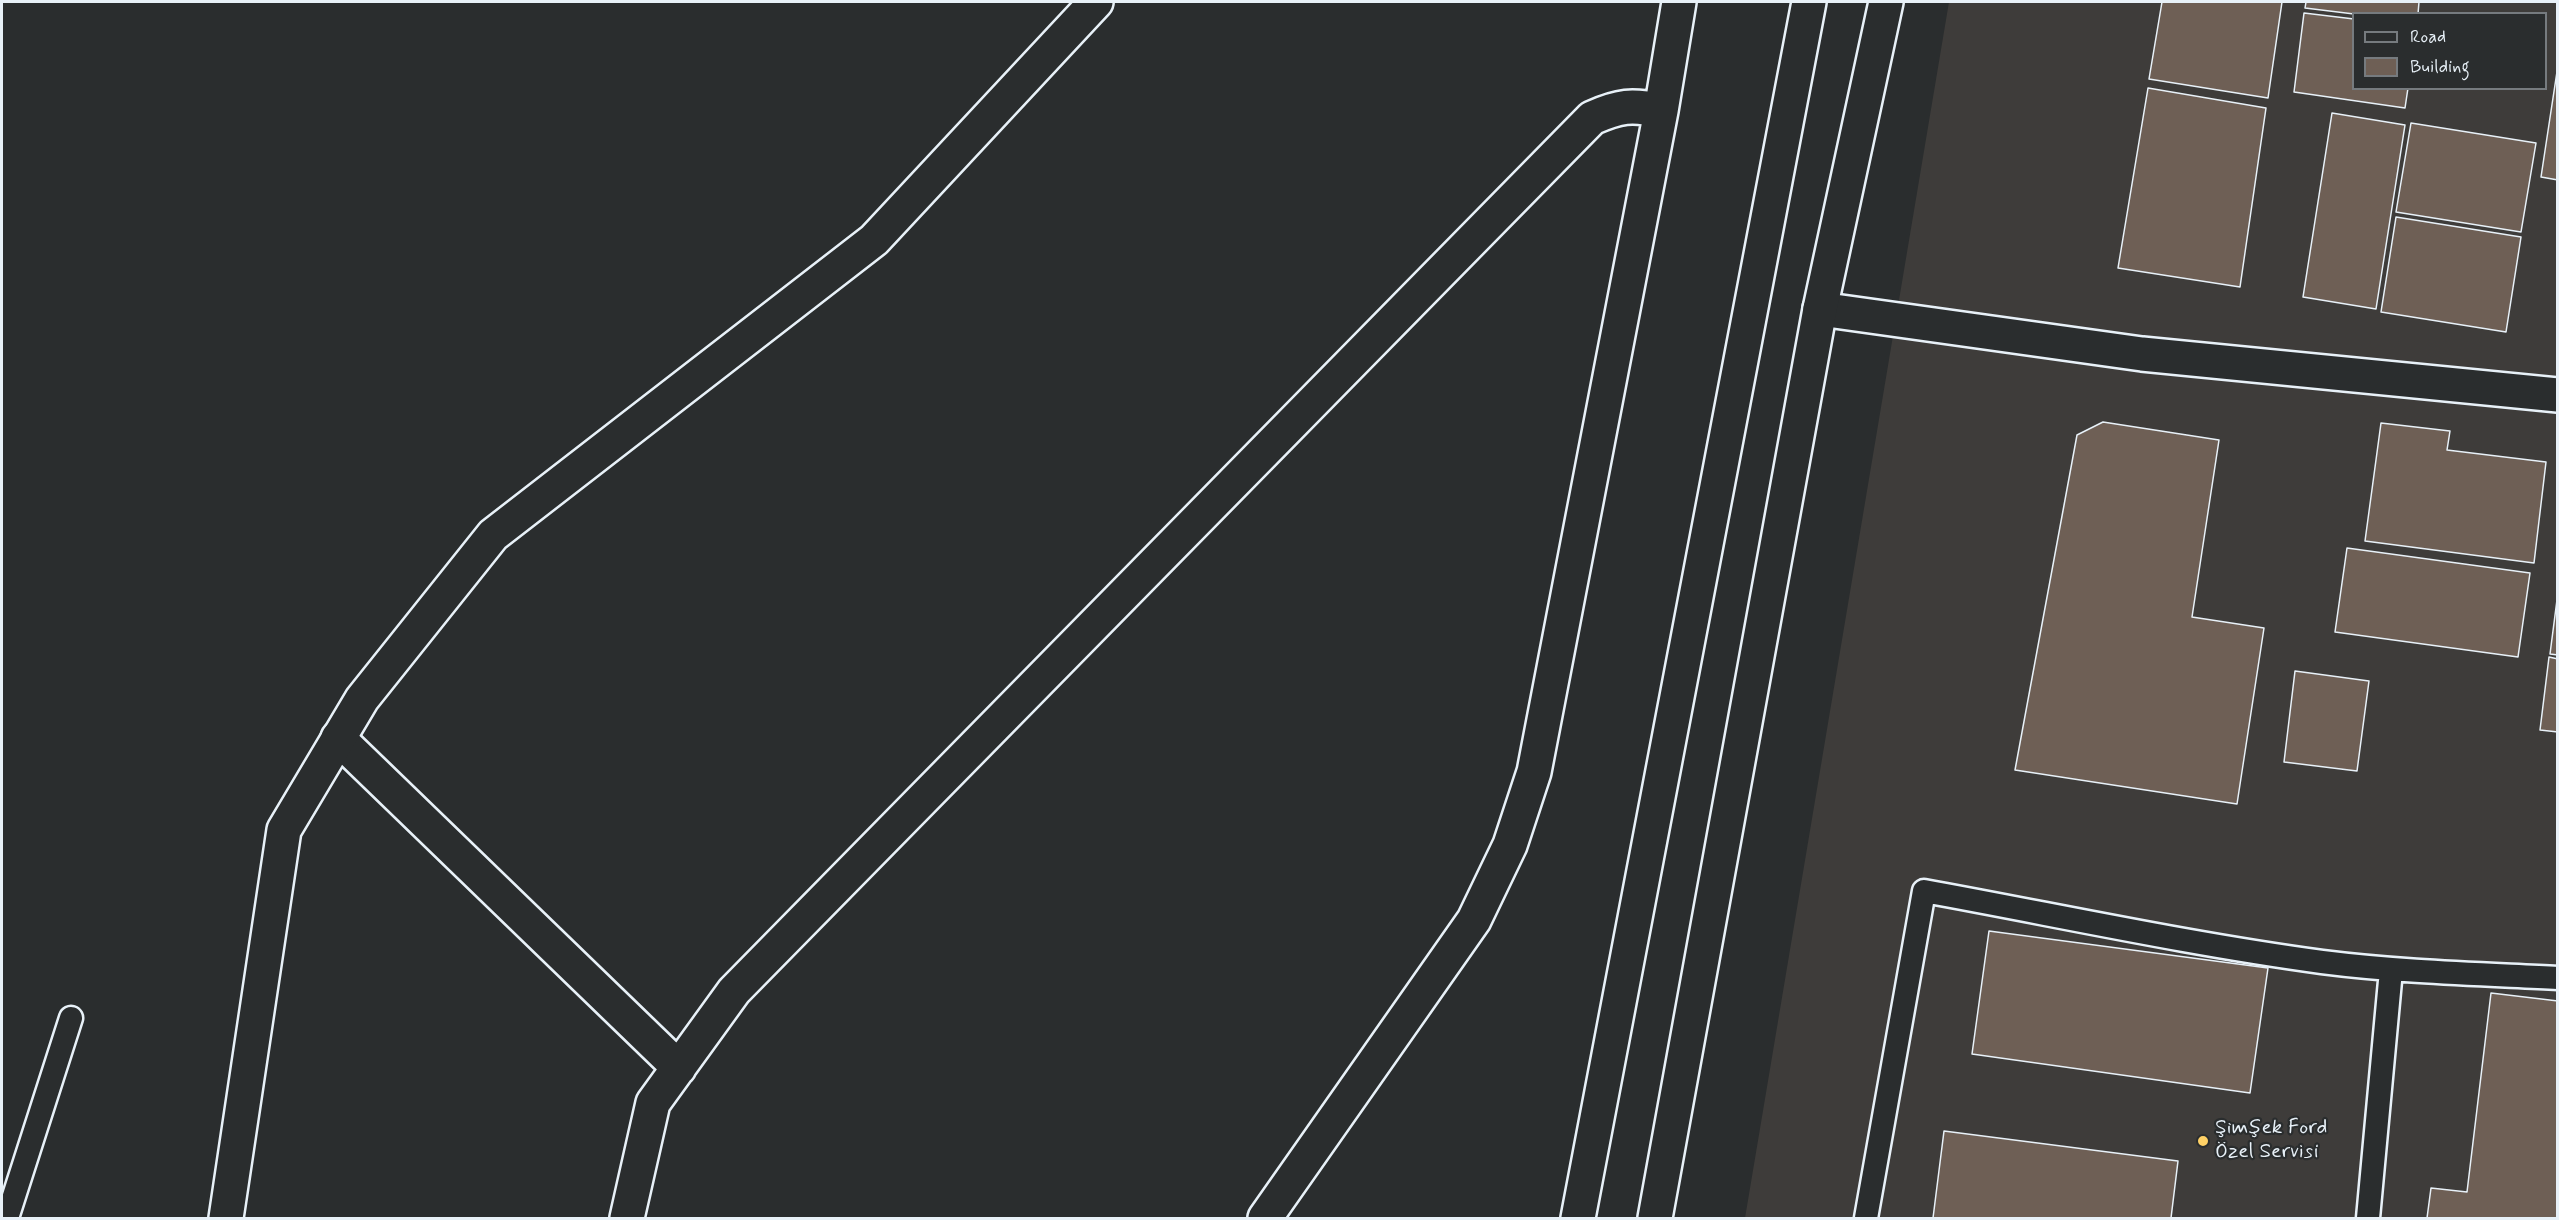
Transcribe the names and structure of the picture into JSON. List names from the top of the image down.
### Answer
{
  "places": ["Şimşek Ford Özel Servisi"],
  "legend": ["Road", "Building"]
}
